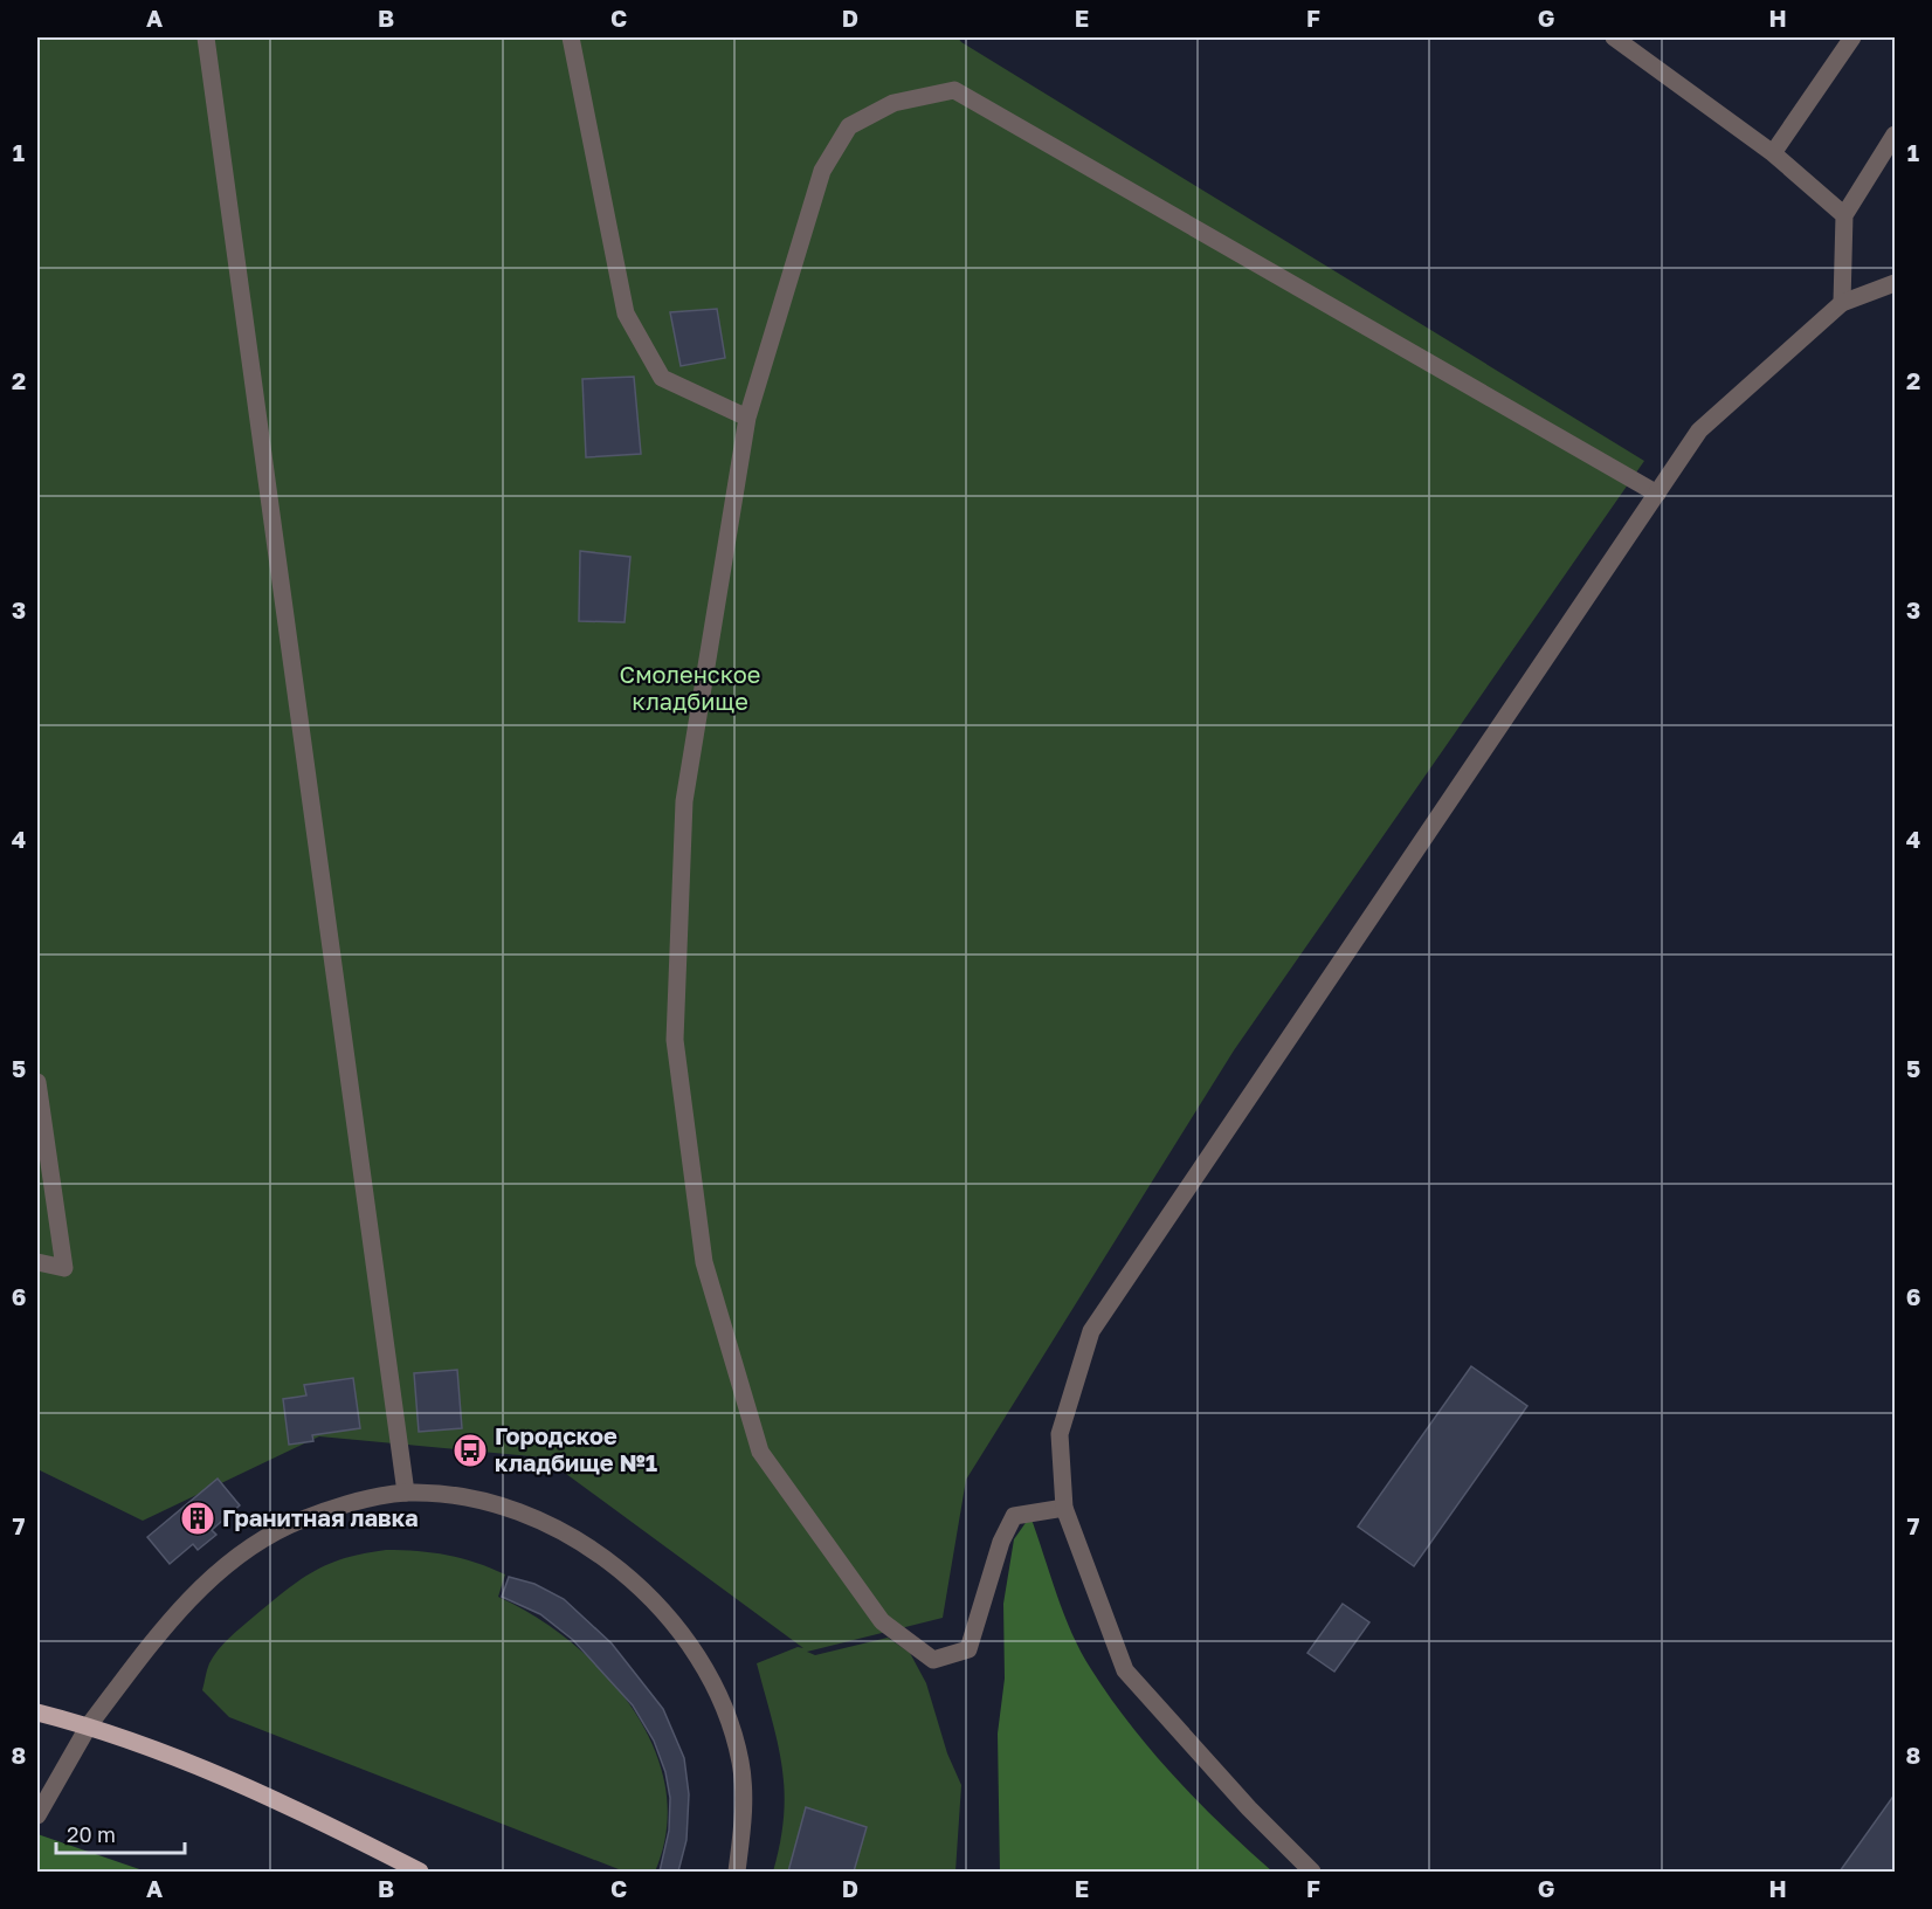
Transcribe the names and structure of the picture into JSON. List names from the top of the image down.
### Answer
{
  "parks": ["Смоленское кладбище"],
  "places": {
    "bus stop": ["Городское кладбище №1"],
    "building": ["Гранитная лавка"]
  },
  "scale_bar": "20 m",
  "grid": {
    "columns": [
      "A",
      "B",
      "C",
      "D",
      "E",
      "F",
      "G",
      "H"
    ],
    "rows": [
      "1",
      "2",
      "3",
      "4",
      "5",
      "6",
      "7",
      "8"
    ]
  }
}
